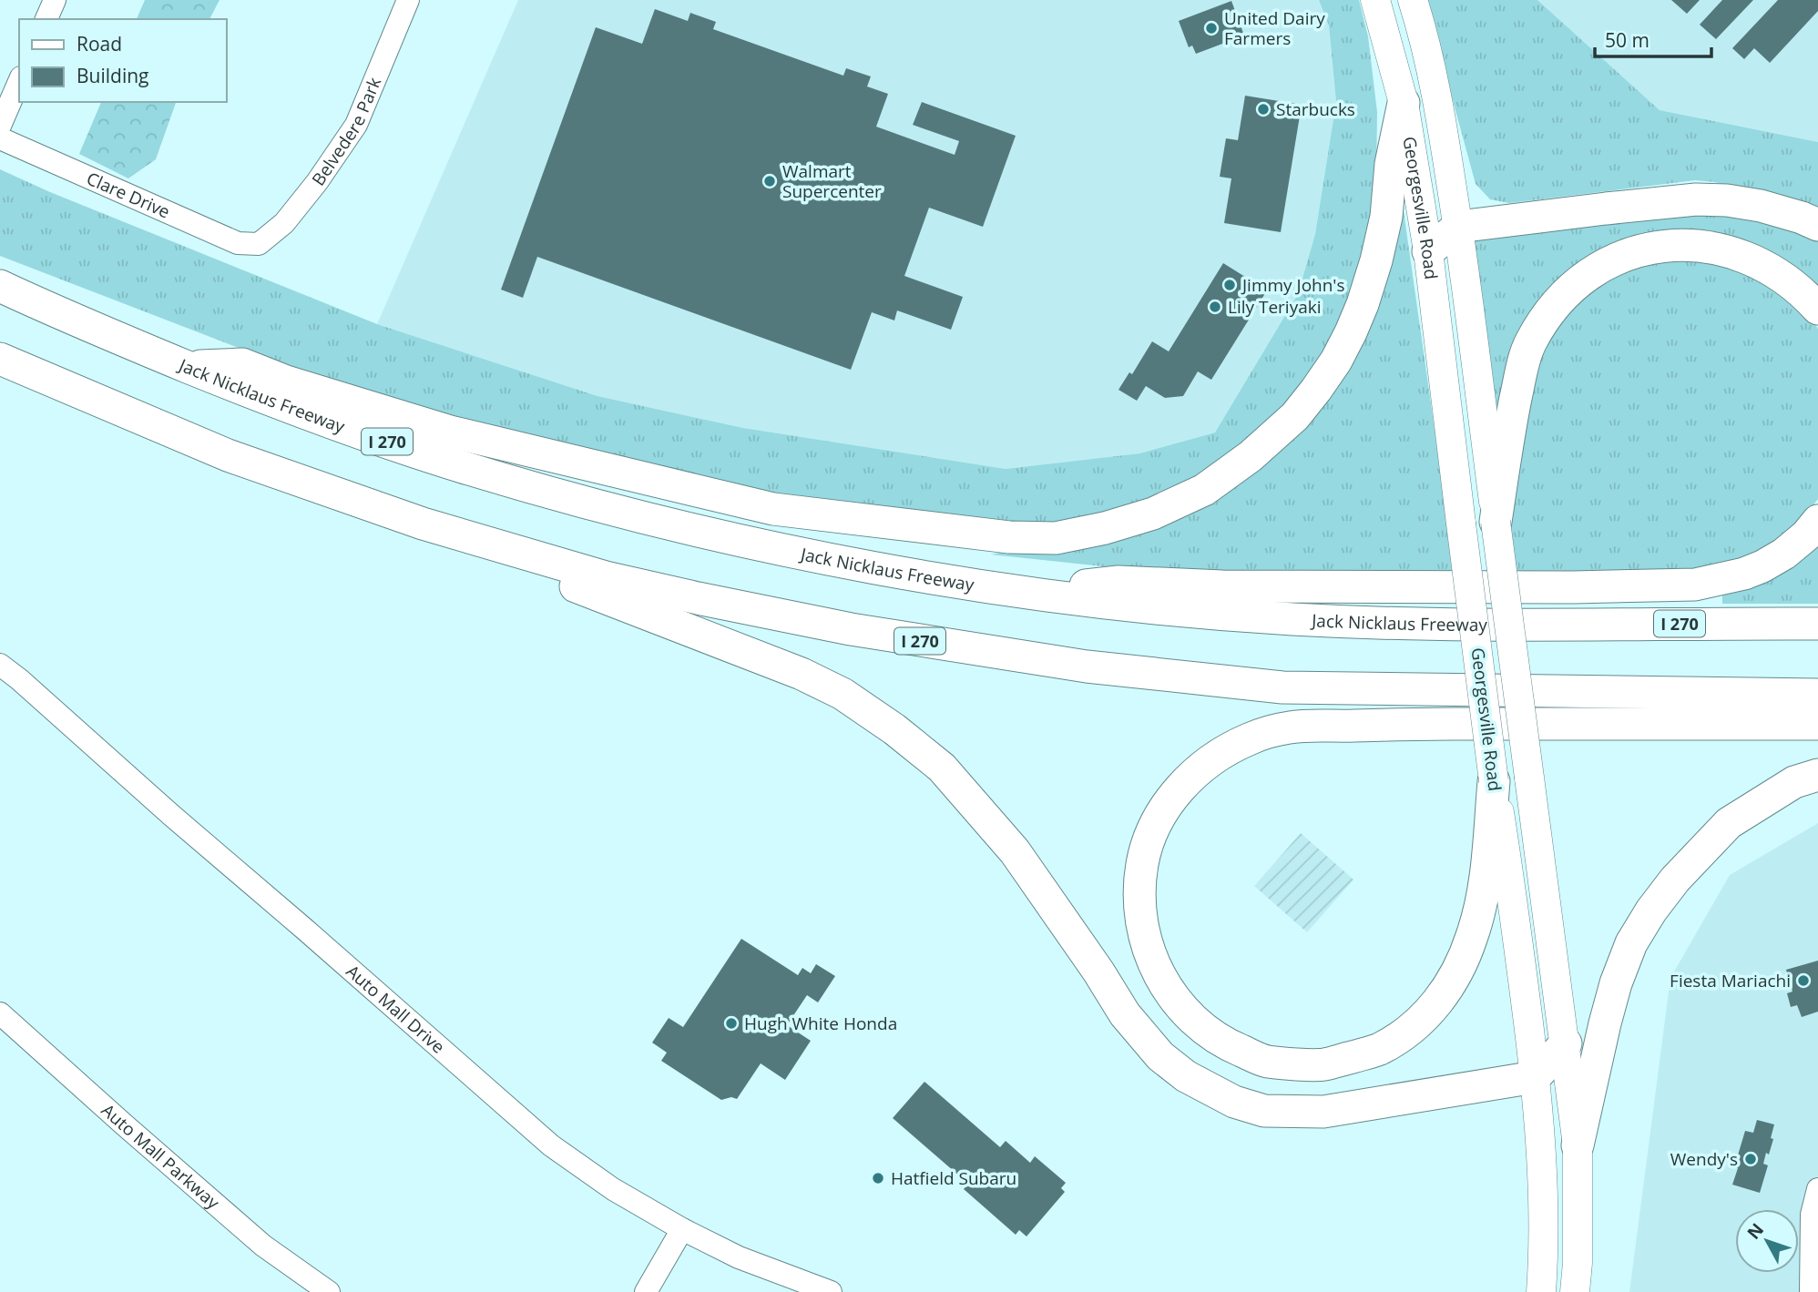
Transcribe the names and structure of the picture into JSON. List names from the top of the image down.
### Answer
{
  "streets": {
    "highway": ["Jack Nicklaus Freeway", "I 270"],
    "main road": ["Georgesville Road"],
    "street": [
      "Belvedere Park",
      "Clare Drive",
      "Auto Mall Drive",
      "Auto Mall Parkway"
    ]
  },
  "crossings": [
    ["Belvedere Park", "Clare Drive"]
  ],
  "places": [
    "United Dairy Farmers",
    "Starbucks",
    "Walmart Supercenter",
    "Jimmy John's",
    "Lily Teriyaki",
    "Fiesta Mariachi",
    "Hugh White Honda",
    "Wendy's",
    "Hatfield Subaru"
  ],
  "legend": ["Road", "Building"],
  "scale_bar": "50 m",
  "north": "top left"
}
